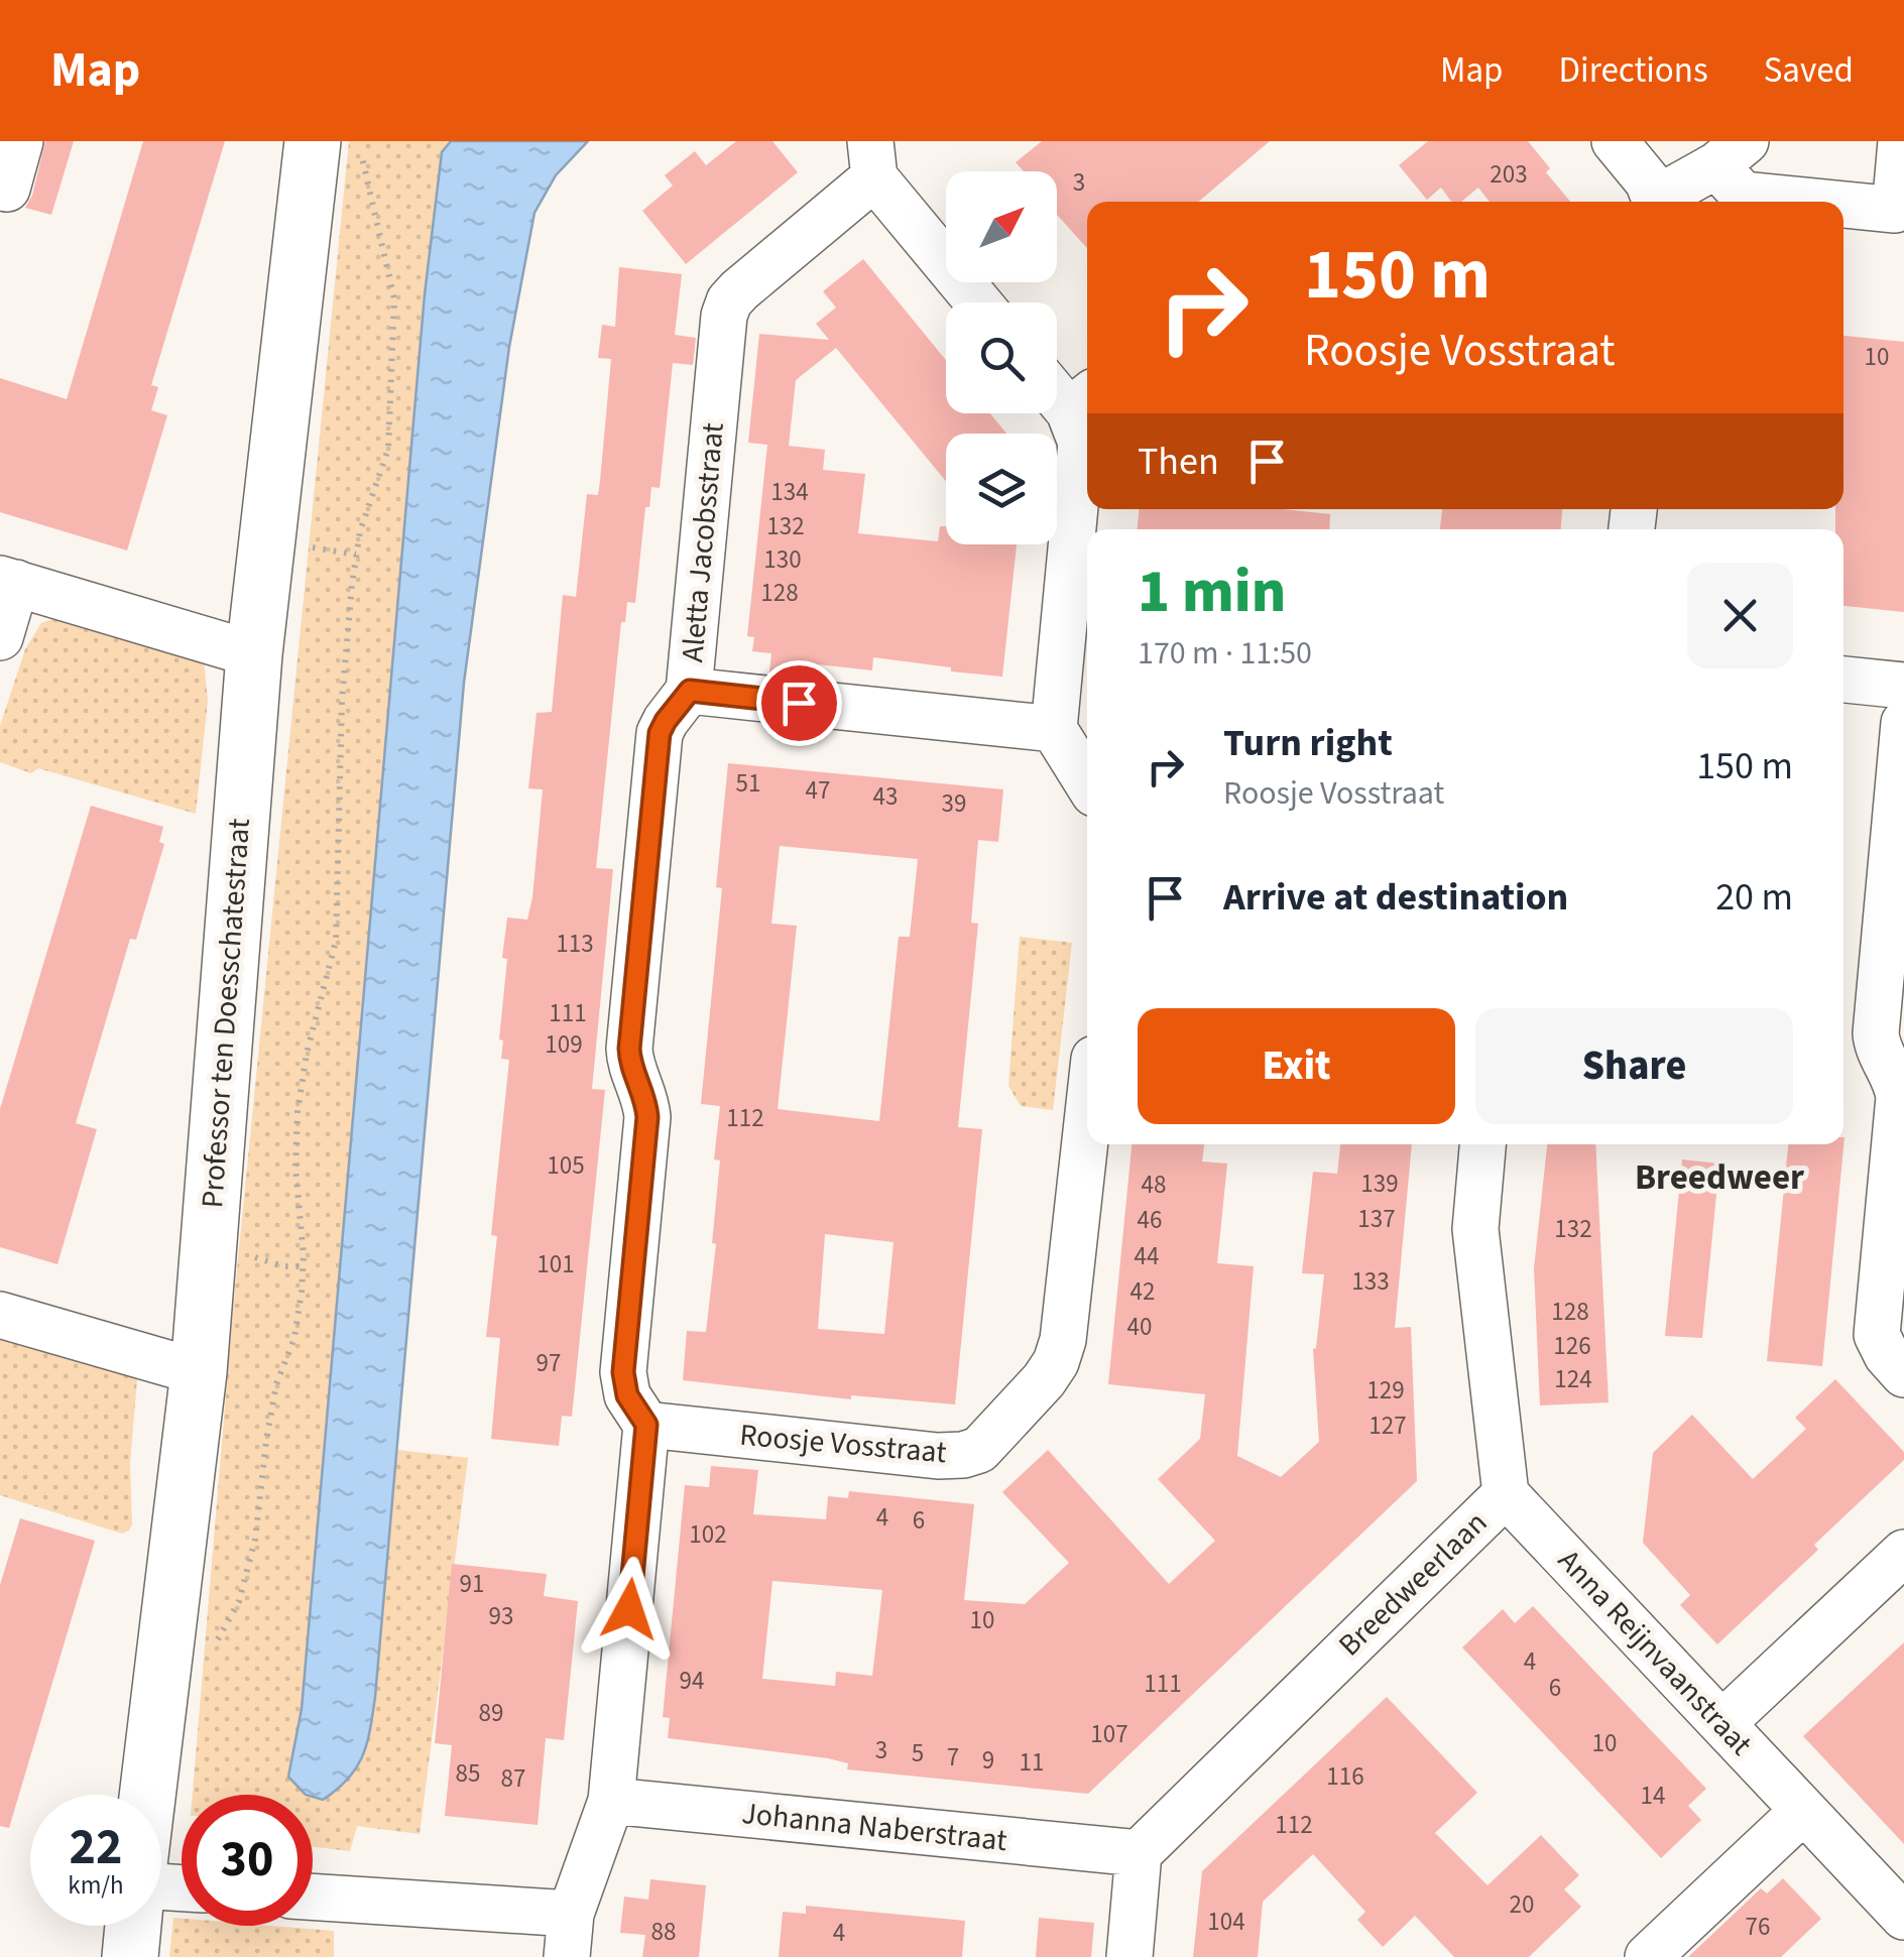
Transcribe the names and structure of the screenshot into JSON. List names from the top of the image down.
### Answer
{
  "streets": {
    "street": [
      "Aletta Jacobsstraat",
      "Professor ten Doesschatestraat",
      "Roosje Vosstraat",
      "Breedweerlaan",
      "Anna Reijnvaanstraat",
      "Johanna Naberstraat"
    ]
  },
  "crossings": [
    ["Aletta Jacobsstraat", "Roosje Vosstraat"],
    ["Breedweerlaan", "Anna Reijnvaanstraat"],
    ["Breedweerlaan", "Johanna Naberstraat"]
  ],
  "districts": ["Breedweer"],
  "house_numbers": [
    "203",
    "3",
    "10",
    "134",
    "132",
    "130",
    "128",
    "51",
    "47",
    "43",
    "39",
    "113",
    "111",
    "109",
    "112",
    "105",
    "139",
    "48",
    "137",
    "46",
    "132",
    "44",
    "101",
    "133",
    "42",
    "128",
    "40",
    "126",
    "97",
    "124",
    "129",
    "127",
    "4",
    "6",
    "102",
    "91",
    "93",
    "10",
    "4",
    "94",
    "111",
    "6",
    "89",
    "107",
    "10",
    "3",
    "5",
    "7",
    "9",
    "11",
    "85",
    "116",
    "87",
    "14",
    "112",
    "20",
    "104",
    "76",
    "88",
    "4"
  ],
  "north": "top right",
  "page": {
    "header": "Map",
    "nav": ["Map", "Directions", "Saved"],
    "turn": ["150 m", "Roosje Vosstraat"],
    "then": "Then",
    "heading": ["1 min", "170 m · 11:50"],
    "list": [
      {
        "name": "Turn right",
        "note": "Roosje Vosstraat",
        "value": "150 m"
      },
      {
        "name": "Arrive at destination",
        "value": "20 m"
      }
    ],
    "buttons": ["Exit", "Share"],
    "speed": "22 km/h",
    "limit": "30"
  }
}
